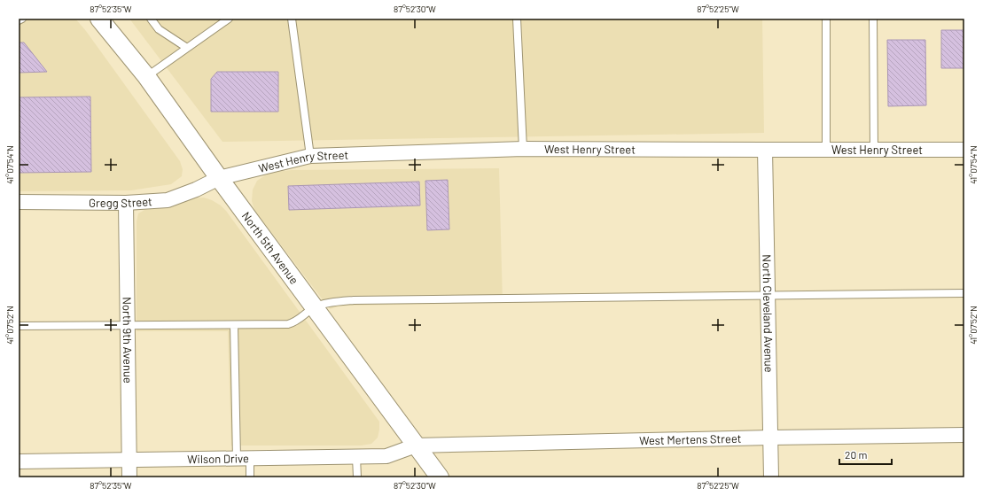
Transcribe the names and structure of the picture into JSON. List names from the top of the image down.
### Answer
{
  "streets": {
    "street": [
      "West Henry Street",
      "Gregg Street",
      "North 5th Avenue",
      "North Cleveland Avenue",
      "North 9th Avenue",
      "West Mertens Street",
      "Wilson Drive"
    ]
  },
  "crossings": [
    ["West Henry Street", "Gregg Street"],
    ["West Henry Street", "North 5th Avenue"],
    ["West Henry Street", "North Cleveland Avenue"],
    ["Gregg Street", "North 5th Avenue"],
    ["Gregg Street", "North 9th Avenue"],
    ["North 5th Avenue", "West Mertens Street"],
    ["North 5th Avenue", "Wilson Drive"],
    ["North Cleveland Avenue", "West Mertens Street"],
    ["North 9th Avenue", "Wilson Drive"],
    ["West Mertens Street", "Wilson Drive"]
  ],
  "scale_bar": "20 m",
  "coordinates": [
    "87°52'35\"W",
    "87°52'30\"W",
    "87°52'25\"W",
    "41°07'54\"N",
    "41°07'52\"N"
  ]
}
